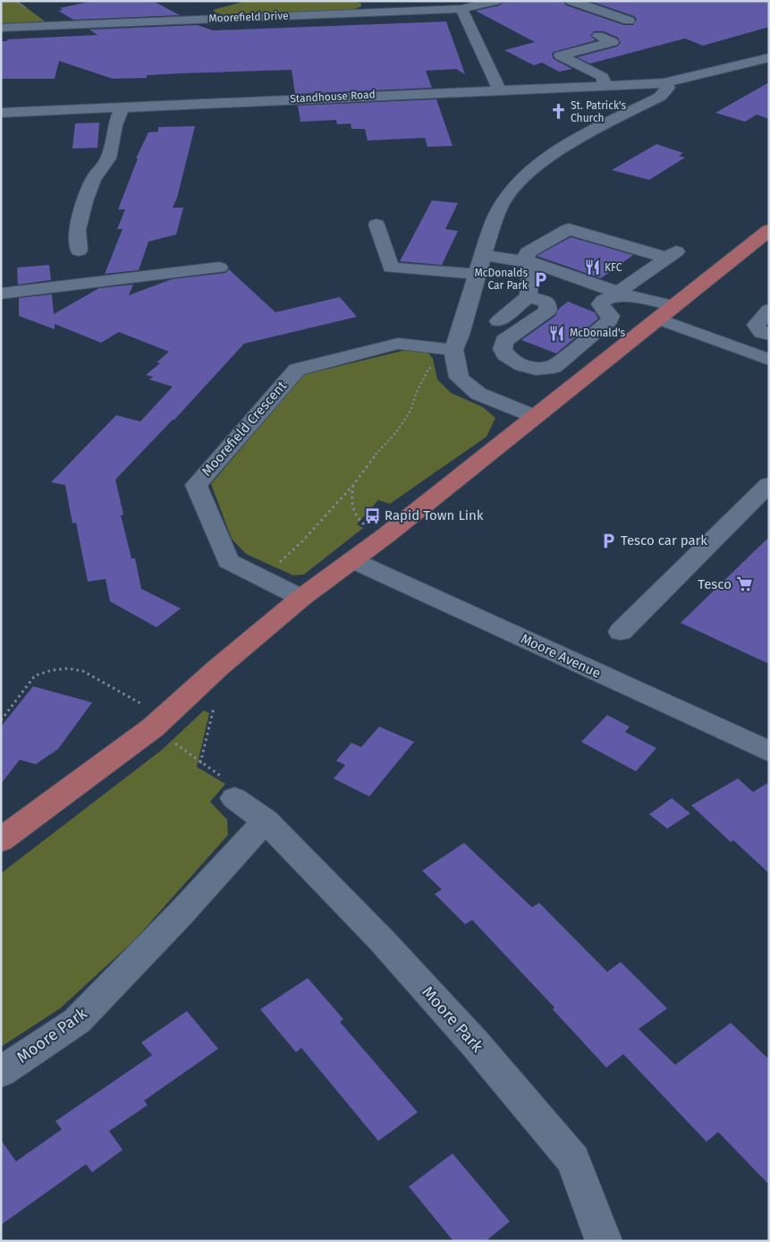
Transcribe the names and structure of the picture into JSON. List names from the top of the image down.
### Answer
{
  "streets": {
    "street": [
      "Moorefield Drive",
      "Standhouse Road",
      "Moorefield Crescent",
      "Moore Avenue",
      "Moore Park"
    ]
  },
  "places": {
    "church": ["St. Patrick's Church"],
    "restaurant": ["KFC", "McDonald's"],
    "parking": ["McDonalds Car Park", "Tesco car park"],
    "bus stop": ["Rapid Town Link"],
    "supermarket": ["Tesco"]
  }
}
